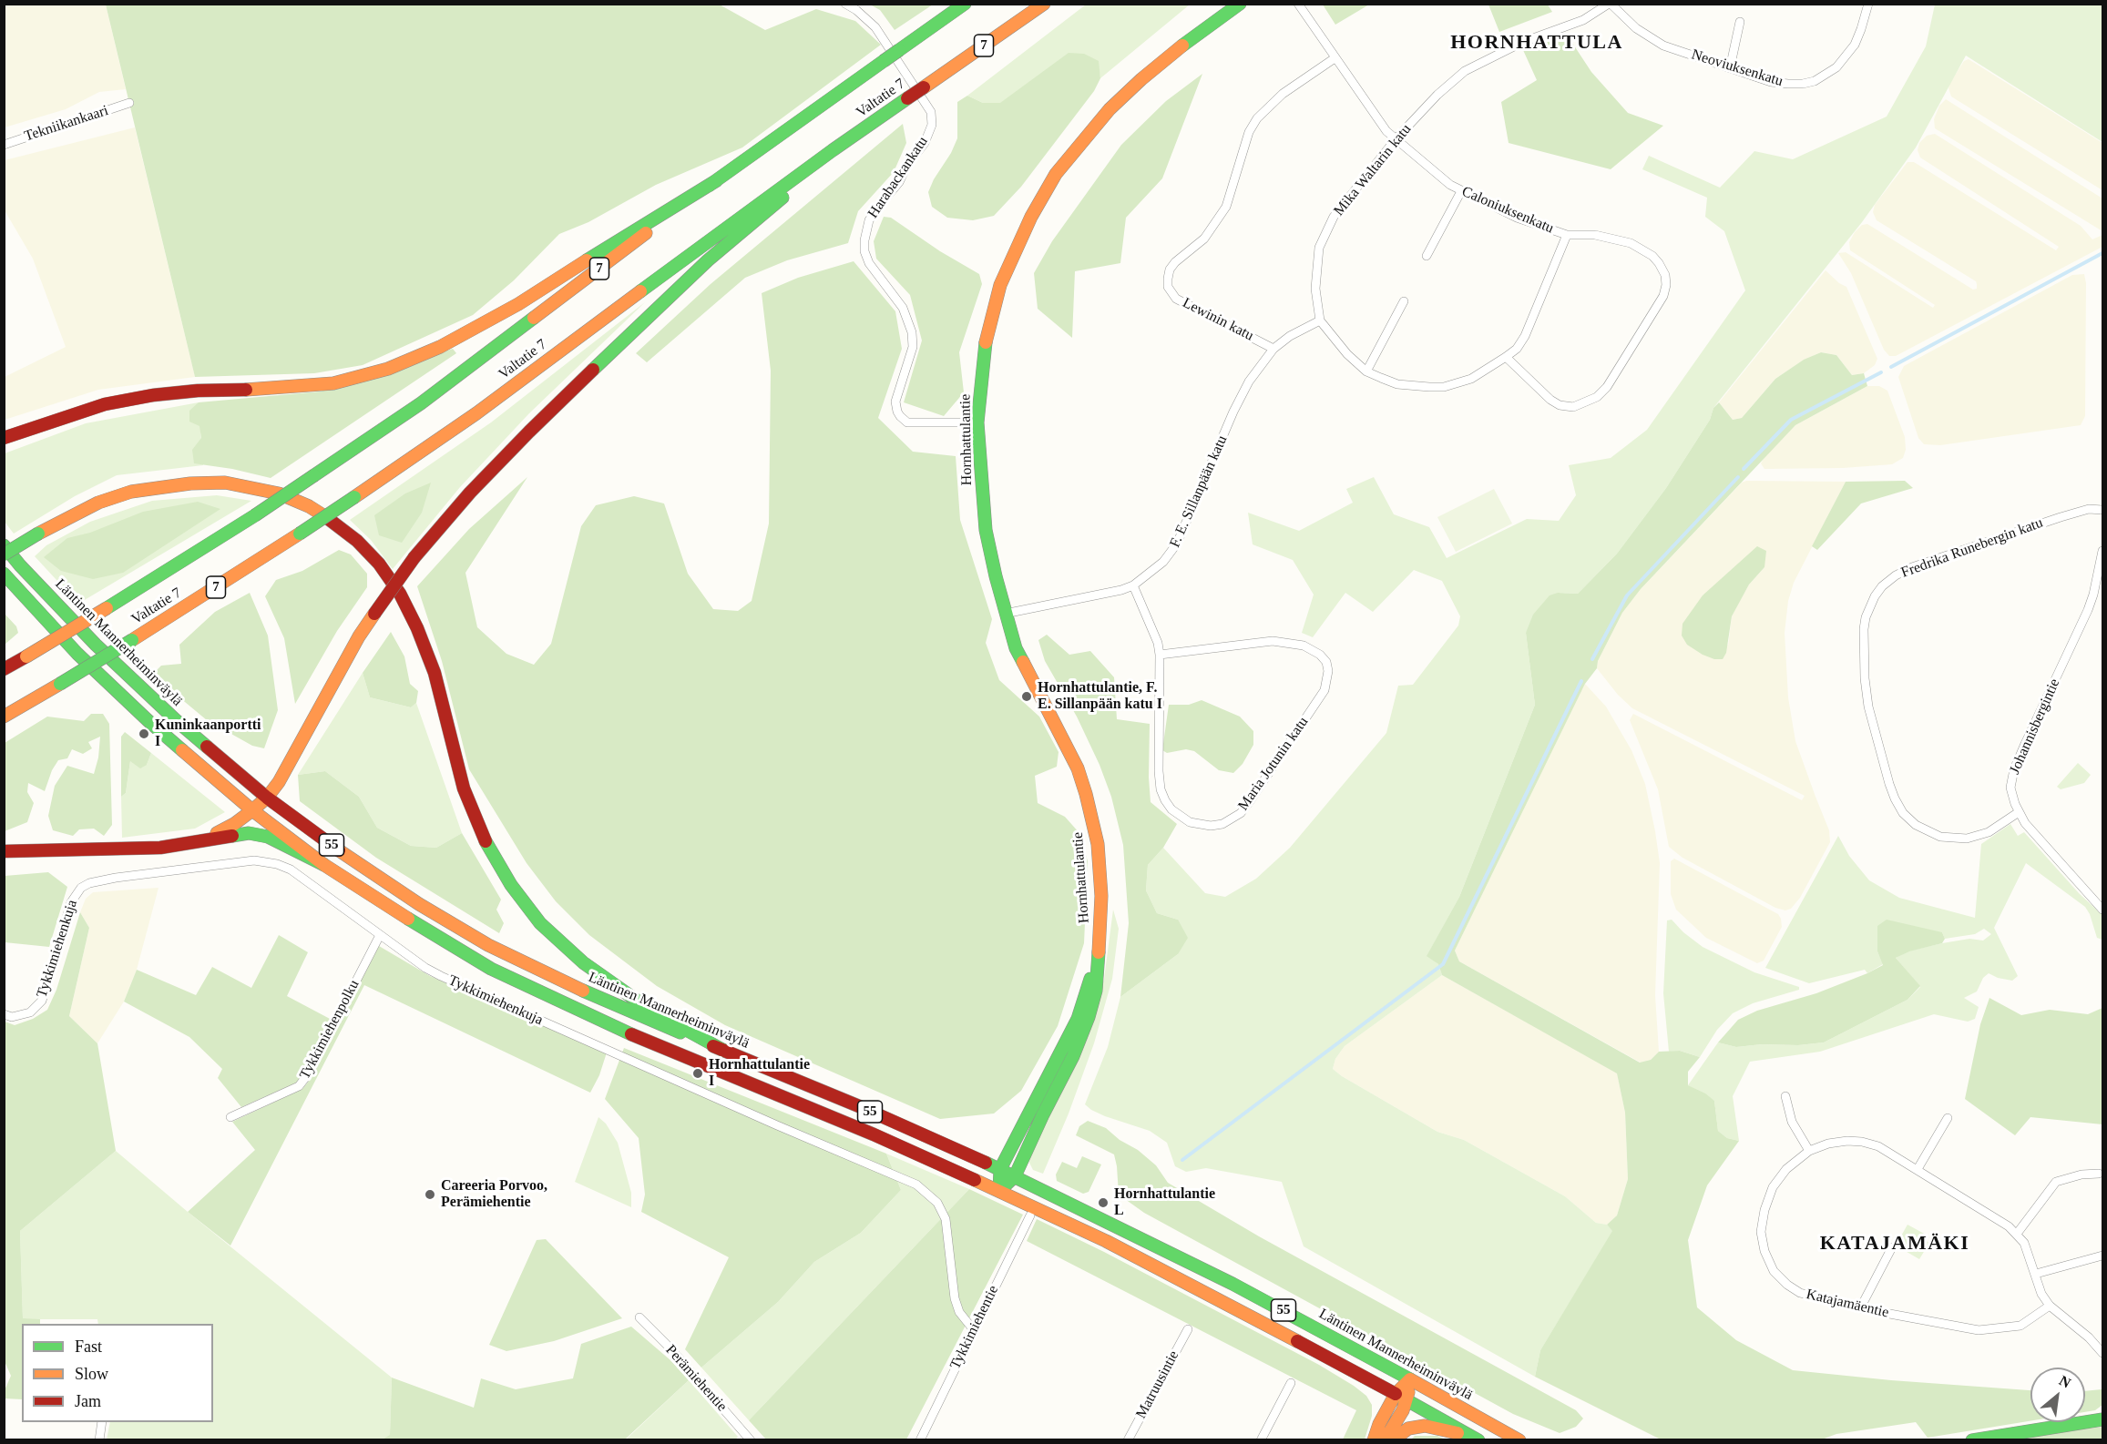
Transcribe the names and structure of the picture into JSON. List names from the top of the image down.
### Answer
{
  "streets": {
    "main road": [
      "7",
      "Valtatie 7",
      "Hornhattulantie",
      "Läntinen Mannerheiminväylä",
      "55"
    ],
    "street": [
      "Neoviuksenkatu",
      "Tekniikankaari",
      "Mika Waltarin katu",
      "Harabackankatu",
      "Caloniuksenkatu",
      "Lewinin katu",
      "F. E. Sillanpään katu",
      "Fredrika Runebergin katu",
      "Johannisbergintie",
      "Maria Jotunin katu",
      "Tykkimiehenkuja",
      "Tykkimiehenpolku",
      "Katajamäentie",
      "Tykkimiehentie",
      "Perämiehentie",
      "Matruusintie"
    ]
  },
  "crossings": [
    ["Neoviuksenkatu", "Mika Waltarin katu"],
    ["Mika Waltarin katu", "Caloniuksenkatu"],
    ["Mika Waltarin katu", "F. E. Sillanpään katu"],
    ["Harabackankatu", "Hornhattulantie"],
    ["Caloniuksenkatu", "Lewinin katu"],
    ["Lewinin katu", "F. E. Sillanpään katu"],
    ["Hornhattulantie", "F. E. Sillanpään katu"],
    ["Hornhattulantie", "Läntinen Mannerheiminväylä"],
    ["Hornhattulantie", "55"],
    ["F. E. Sillanpään katu", "Maria Jotunin katu"],
    ["Fredrika Runebergin katu", "Johannisbergintie"],
    ["Tykkimiehenkuja", "Tykkimiehenpolku"],
    ["Tykkimiehenkuja", "Tykkimiehentie"]
  ],
  "districts": ["HORNHATTULA", "KATAJAMÄKI"],
  "places": [
    "Hornhattulantie, F. E. Sillanpään katu I",
    "Kuninkaanportti I",
    "Hornhattulantie I",
    "Careeria Porvoo, Perämiehentie",
    "Hornhattulantie L"
  ],
  "legend": ["Fast", "Slow", "Jam"],
  "north": "top right"
}
